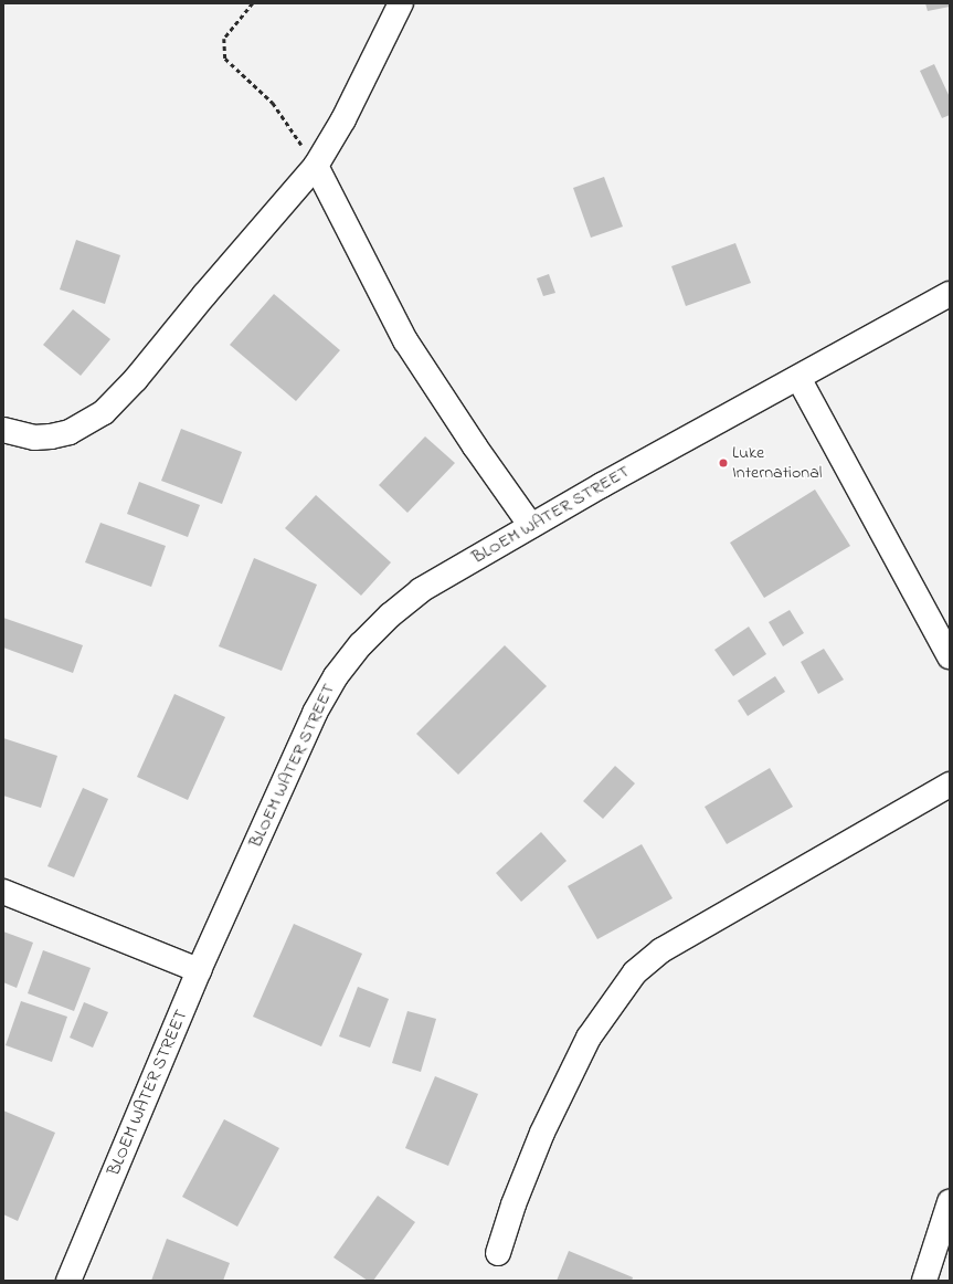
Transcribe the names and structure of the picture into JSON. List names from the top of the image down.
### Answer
{
  "streets": {
    "street": ["BLOEM WATER STREET"]
  },
  "places": ["Luke International"]
}
